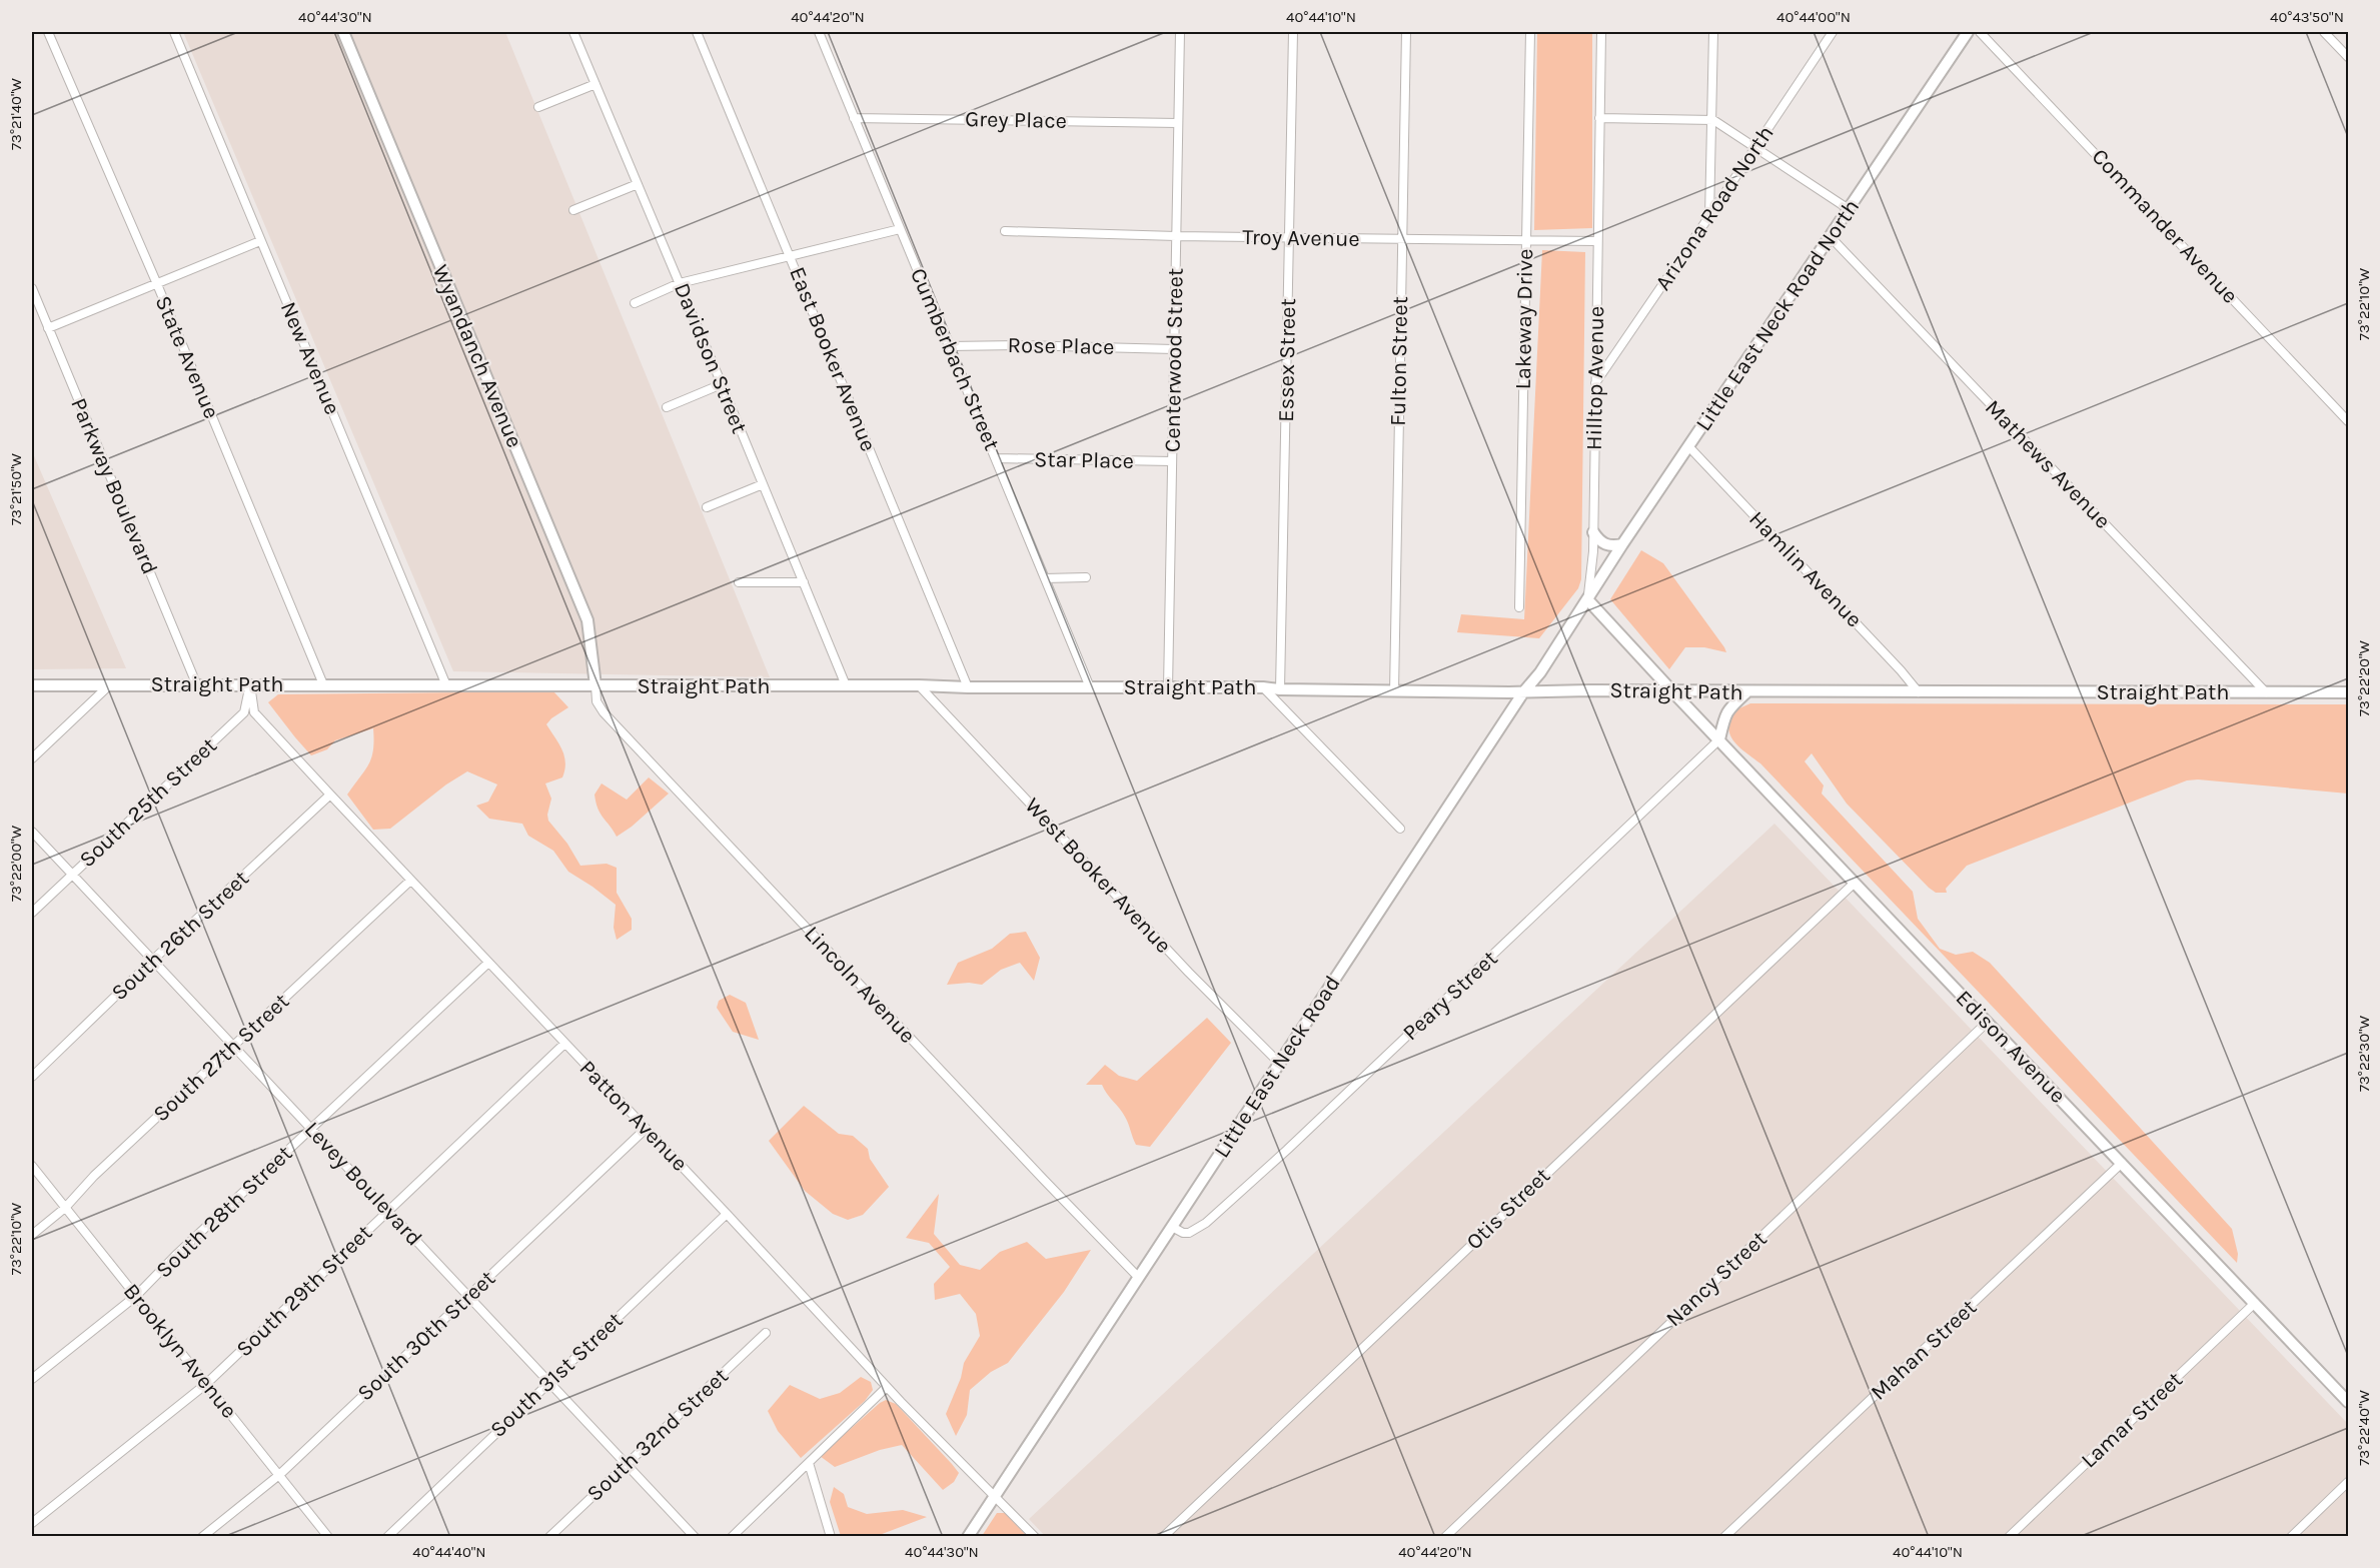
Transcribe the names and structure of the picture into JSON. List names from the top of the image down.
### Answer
{
  "streets": {
    "main road": [
      "Little East Neck Road North",
      "Wyandanch Avenue",
      "Straight Path",
      "Edison Avenue",
      "Little East Neck Road"
    ],
    "street": [
      "Grey Place",
      "Arizona Road North",
      "Commander Avenue",
      "Troy Avenue",
      "Lakeway Drive",
      "Rose Place",
      "State Avenue",
      "New Avenue",
      "Davidson Street",
      "East Booker Avenue",
      "Cumberbach Street",
      "Centerwood Street",
      "Essex Street",
      "Fulton Street",
      "Hilltop Avenue",
      "Star Place",
      "Mathews Avenue",
      "Parkway Boulevard",
      "Hamlin Avenue",
      "South 25th Street",
      "West Booker Avenue",
      "South 26th Street",
      "Lincoln Avenue",
      "Peary Street",
      "South 27th Street",
      "Patton Avenue",
      "Levey Boulevard",
      "Otis Street",
      "South 28th Street",
      "Nancy Street",
      "South 29th Street",
      "South 30th Street",
      "Mahan Street",
      "Brooklyn Avenue",
      "South 31st Street",
      "Lamar Street",
      "South 32nd Street"
    ]
  },
  "crossings": [
    ["Grey Place", "Cumberbach Street"],
    ["Grey Place", "Centerwood Street"],
    ["Arizona Road North", "Hilltop Avenue"],
    ["Troy Avenue", "Lakeway Drive"],
    ["Troy Avenue", "Centerwood Street"],
    ["Troy Avenue", "Essex Street"],
    ["Troy Avenue", "Fulton Street"],
    ["Troy Avenue", "Hilltop Avenue"],
    ["Little East Neck Road North", "Hilltop Avenue"],
    ["Little East Neck Road North", "Mathews Avenue"],
    ["Little East Neck Road North", "Hamlin Avenue"],
    ["Little East Neck Road North", "Little East Neck Road"],
    ["Rose Place", "Cumberbach Street"],
    ["Rose Place", "Centerwood Street"],
    ["Wyandanch Avenue", "Straight Path"],
    ["Wyandanch Avenue", "Lincoln Avenue"],
    ["State Avenue", "Straight Path"],
    ["New Avenue", "Straight Path"],
    ["Davidson Street", "Straight Path"],
    ["East Booker Avenue", "Straight Path"],
    ["Cumberbach Street", "Star Place"],
    ["Cumberbach Street", "Straight Path"],
    ["Centerwood Street", "Star Place"],
    ["Centerwood Street", "Straight Path"],
    ["Essex Street", "Straight Path"],
    ["Fulton Street", "Straight Path"],
    ["Hilltop Avenue", "Little East Neck Road"],
    ["Mathews Avenue", "Straight Path"],
    ["Parkway Boulevard", "Straight Path"],
    ["Hamlin Avenue", "Straight Path"],
    ["Straight Path", "South 25th Street"],
    ["Straight Path", "West Booker Avenue"],
    ["Straight Path", "Lincoln Avenue"],
    ["Straight Path", "Edison Avenue"],
    ["Straight Path", "Little East Neck Road"],
    ["Straight Path", "Patton Avenue"],
    ["South 25th Street", "Patton Avenue"],
    ["South 25th Street", "Levey Boulevard"],
    ["West Booker Avenue", "Little East Neck Road"],
    ["South 26th Street", "Patton Avenue"],
    ["South 26th Street", "Levey Boulevard"],
    ["Lincoln Avenue", "Little East Neck Road"],
    ["Peary Street", "Edison Avenue"],
    ["Peary Street", "Little East Neck Road"],
    ["Edison Avenue", "Otis Street"],
    ["Edison Avenue", "Nancy Street"],
    ["Edison Avenue", "Mahan Street"],
    ["Edison Avenue", "Lamar Street"],
    ["South 27th Street", "Patton Avenue"],
    ["South 27th Street", "Levey Boulevard"],
    ["South 27th Street", "Brooklyn Avenue"],
    ["Little East Neck Road", "Patton Avenue"],
    ["Patton Avenue", "South 28th Street"],
    ["Patton Avenue", "South 29th Street"],
    ["Patton Avenue", "South 30th Street"],
    ["Patton Avenue", "South 31st Street"],
    ["Levey Boulevard", "South 28th Street"],
    ["Levey Boulevard", "South 29th Street"],
    ["Levey Boulevard", "South 30th Street"],
    ["Levey Boulevard", "South 31st Street"],
    ["Levey Boulevard", "South 32nd Street"],
    ["South 28th Street", "Brooklyn Avenue"],
    ["South 29th Street", "Brooklyn Avenue"],
    ["South 30th Street", "Brooklyn Avenue"]
  ],
  "coordinates": [
    "40°44'30\"N",
    "40°44'20\"N",
    "40°44'10\"N",
    "40°44'00\"N",
    "40°43'50\"N",
    "73°21'40\"W",
    "73°22'10\"W",
    "73°21'50\"W",
    "73°22'20\"W",
    "73°22'00\"W",
    "73°22'30\"W",
    "73°22'40\"W",
    "40°44'40\"N"
  ]
}
